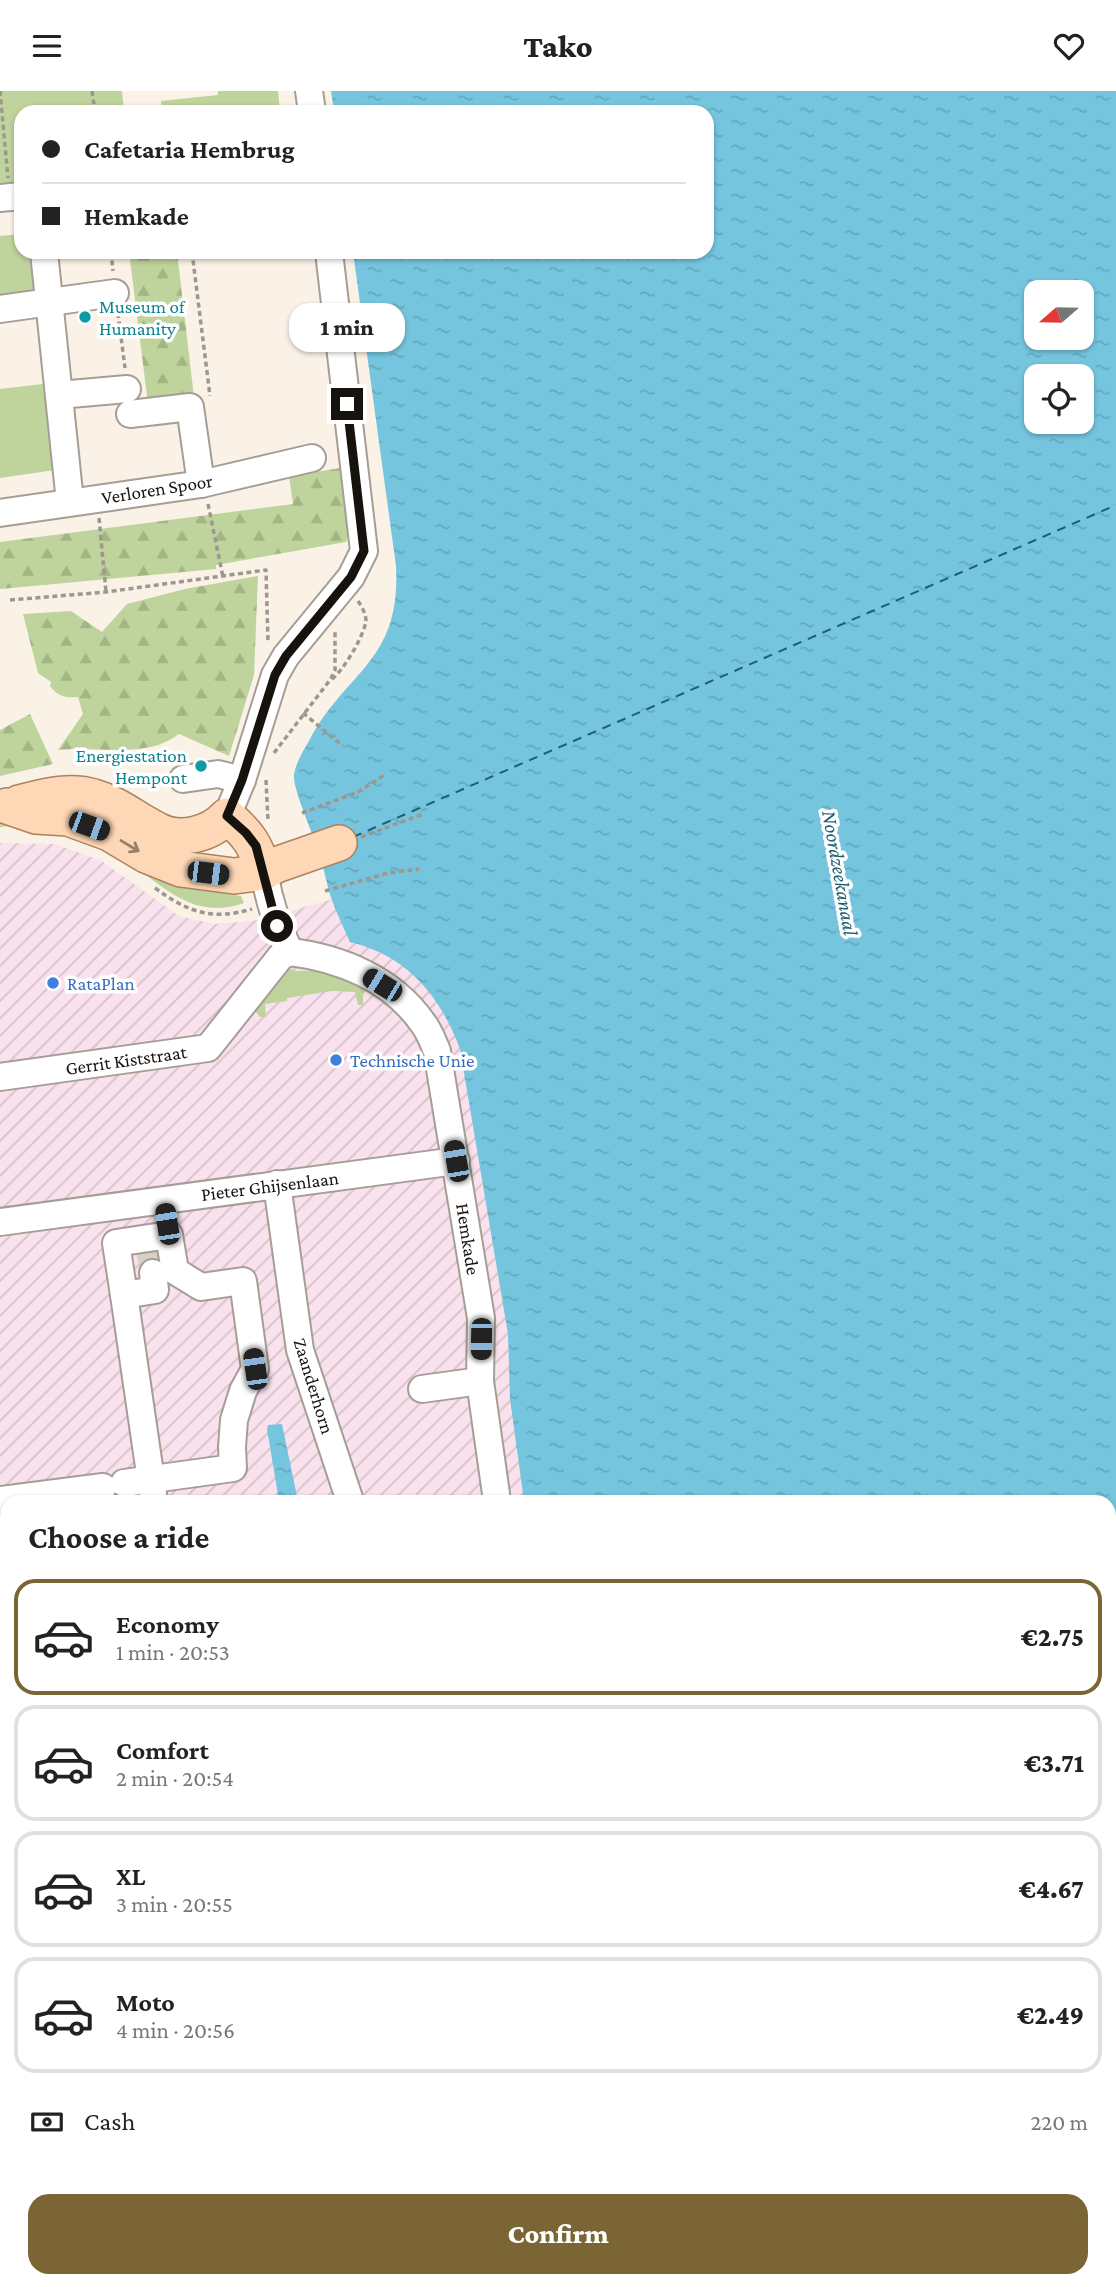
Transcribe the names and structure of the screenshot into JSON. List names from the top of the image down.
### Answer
{
  "streets": {
    "street": [
      "Verloren Spoor",
      "Gerrit Kiststraat",
      "Pieter Ghijsenlaan",
      "Hemkade",
      "Zaanderhorn"
    ]
  },
  "crossings": [
    ["Gerrit Kiststraat", "Hemkade"],
    ["Pieter Ghijsenlaan", "Hemkade"],
    ["Pieter Ghijsenlaan", "Zaanderhorn"]
  ],
  "water": ["Noordzeekanaal"],
  "places": [
    "Museum of Humanity",
    "Energiestation Hempont",
    "RataPlan",
    "Technische Unie"
  ],
  "north": "left",
  "page": {
    "header": "Tako",
    "banner": ["Cafetaria Hembrug", "Hemkade"],
    "bubble": "1 min",
    "heading": "Choose a ride",
    "list": [
      {
        "name": "Economy",
        "note": "1 min · 20:53",
        "value": "€2.75"
      },
      {
        "name": "Comfort",
        "note": "2 min · 20:54",
        "value": "€3.71"
      },
      {
        "name": "XL",
        "note": "3 min · 20:55",
        "value": "€4.67"
      },
      {
        "name": "Moto",
        "note": "4 min · 20:56",
        "value": "€2.49"
      }
    ],
    "pay": ["Cash", "220 m"],
    "buttons": "Confirm"
  }
}
